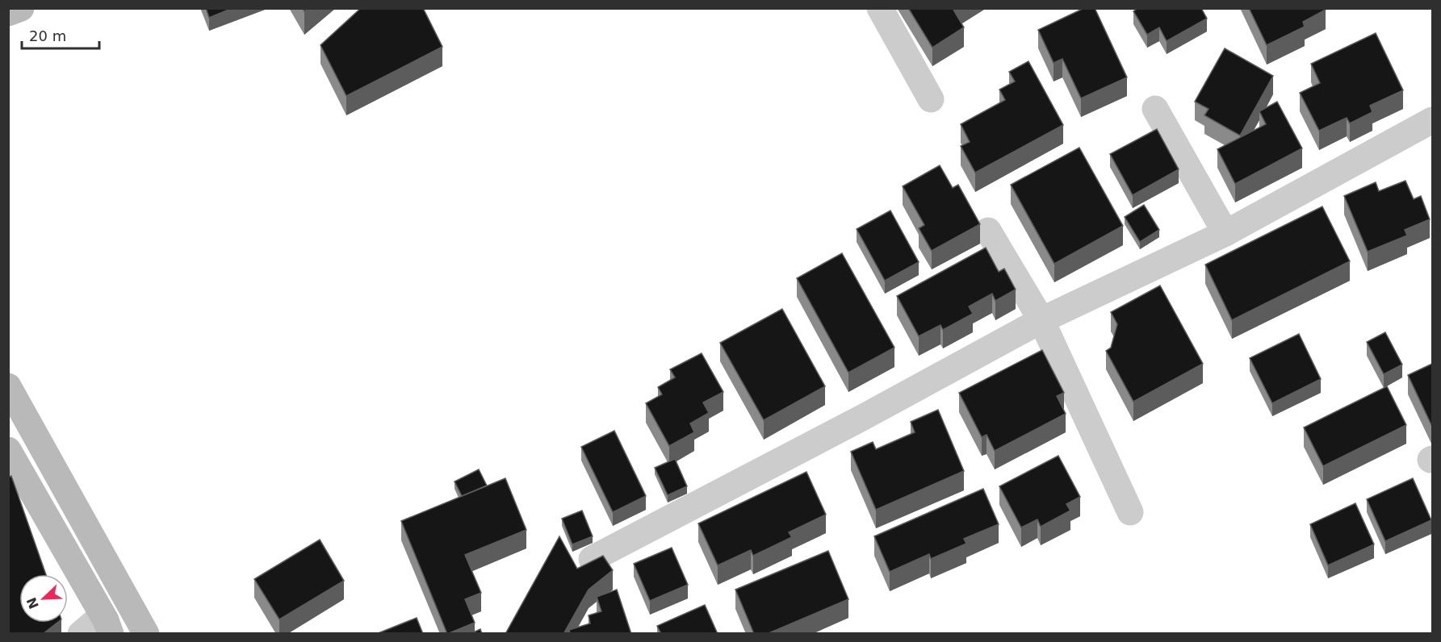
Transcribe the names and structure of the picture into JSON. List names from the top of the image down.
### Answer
{
  "scale_bar": "20 m",
  "north": "bottom left"
}
